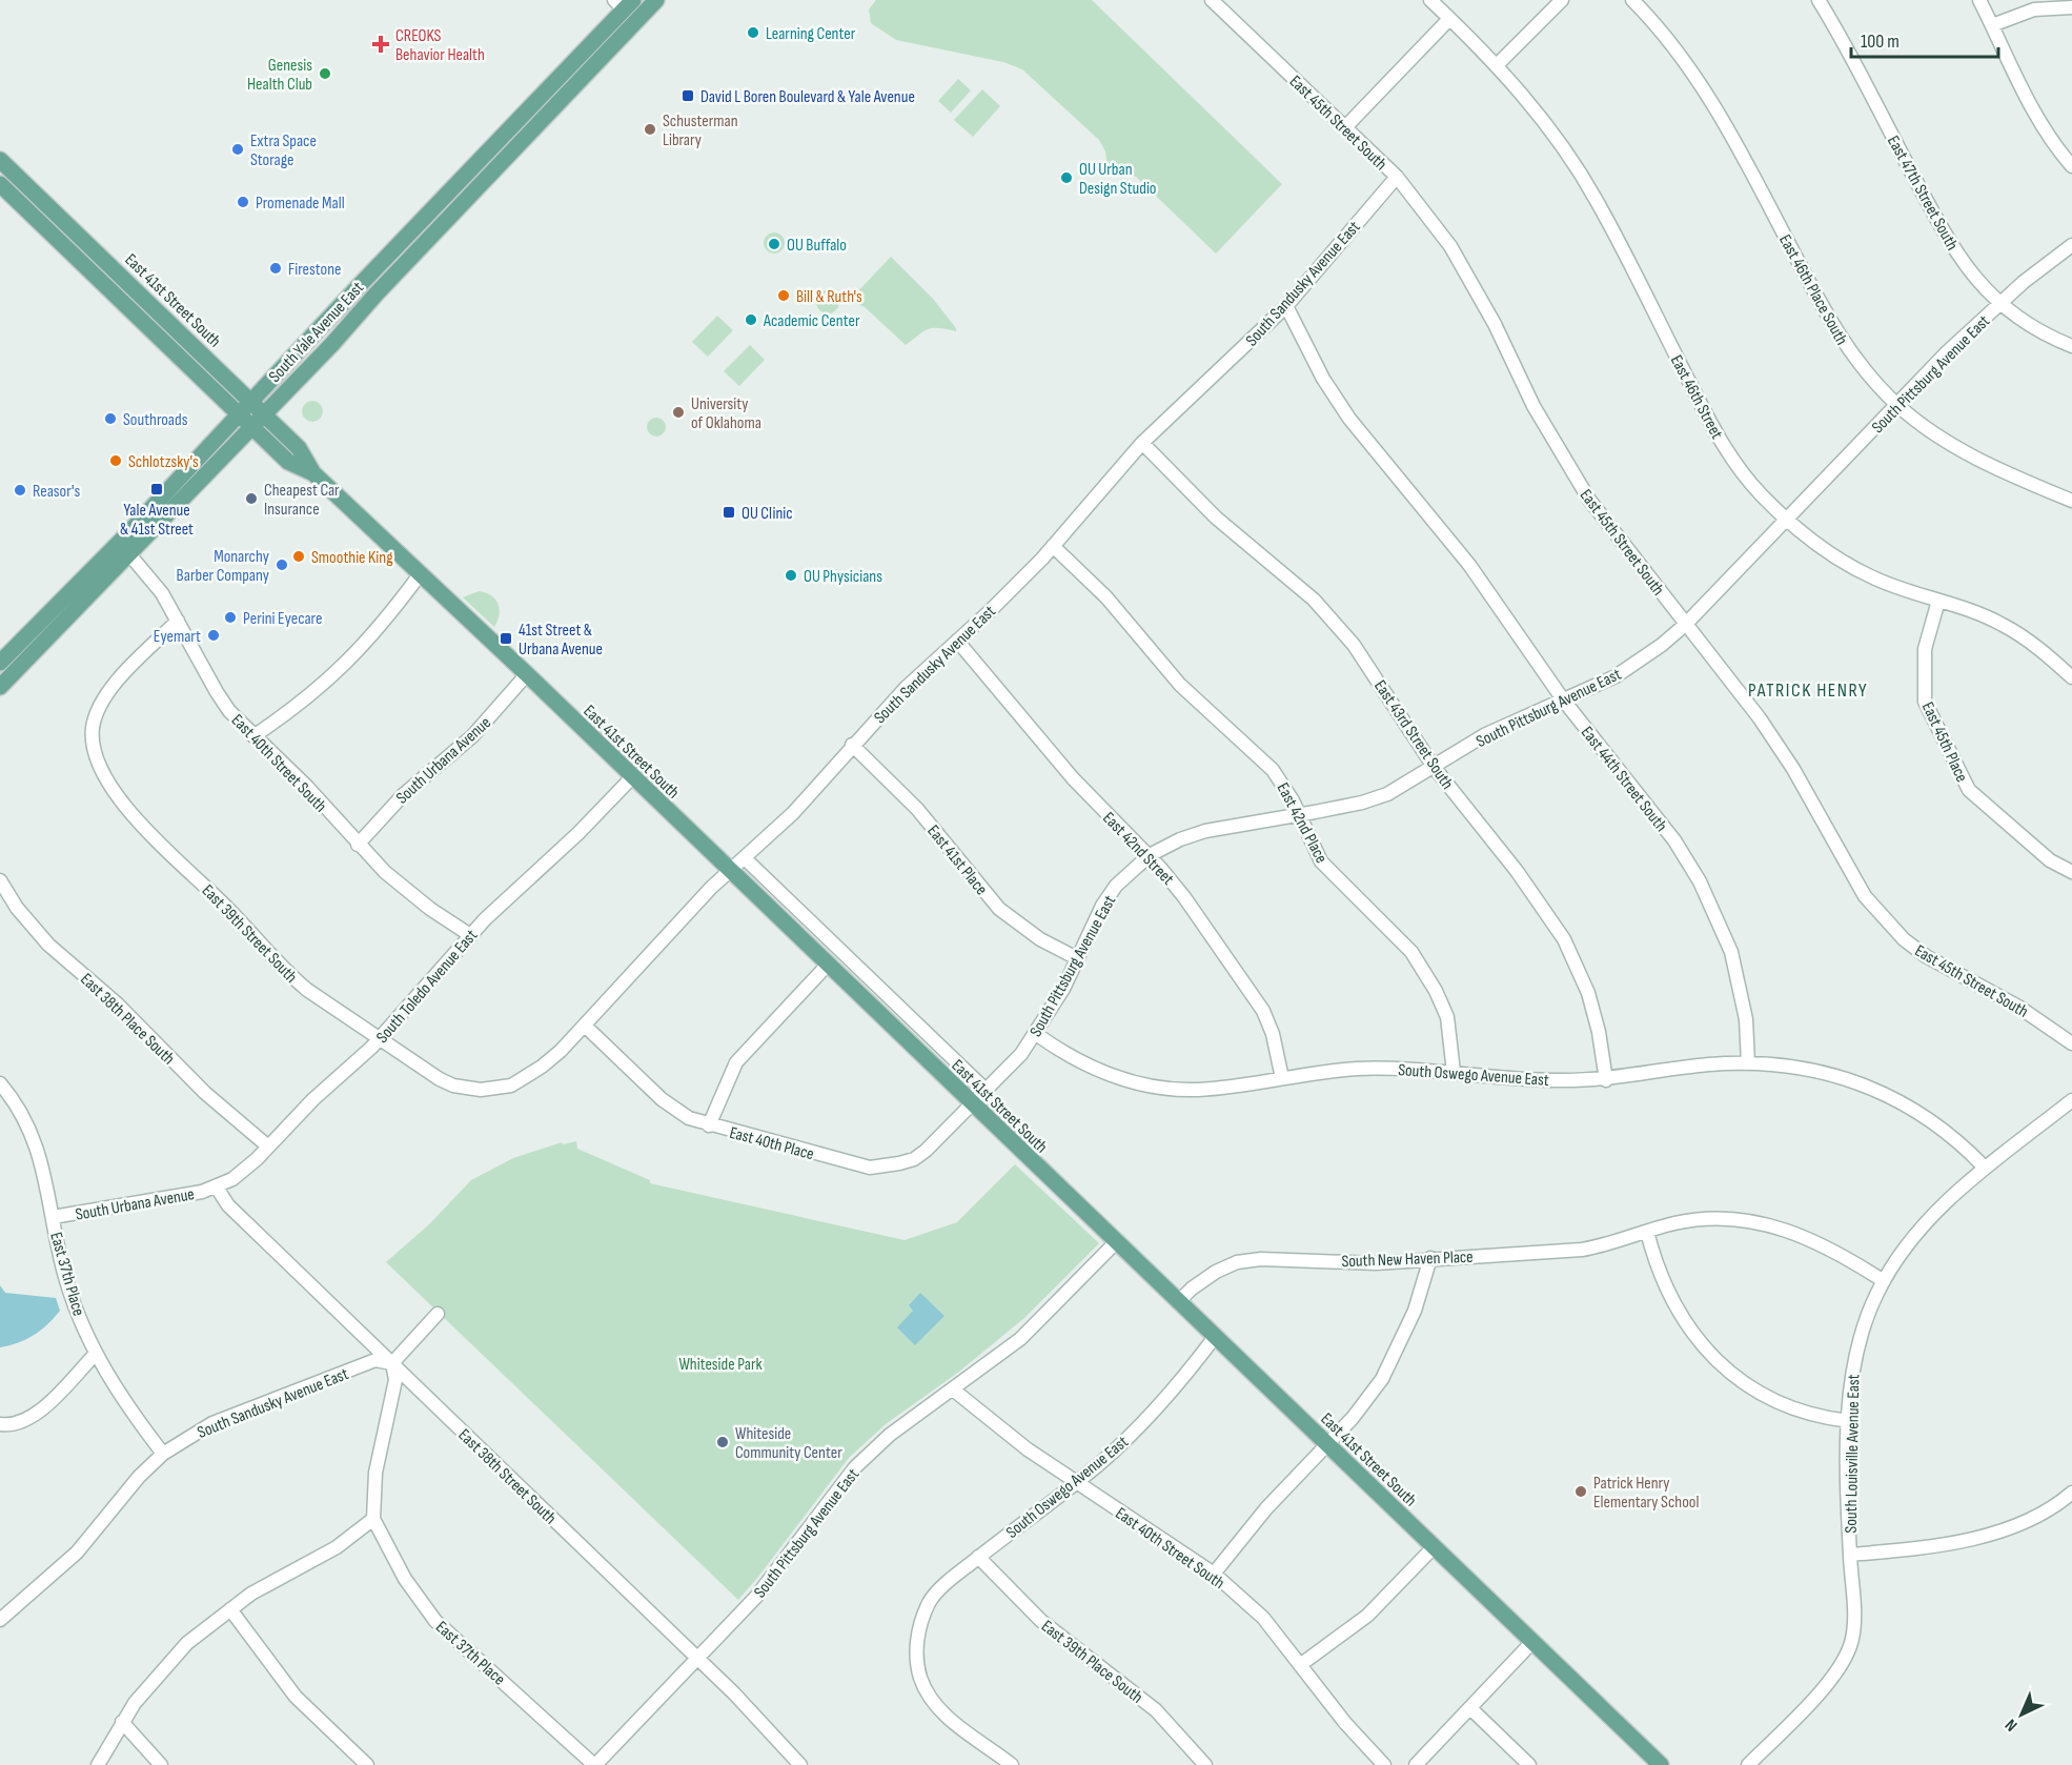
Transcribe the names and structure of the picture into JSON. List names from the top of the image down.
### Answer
{
  "streets": {
    "main road": ["East 41st Street South", "South Yale Avenue East"],
    "street": [
      "East 45th Street South",
      "East 47th Street South",
      "South Sandusky Avenue East",
      "East 46th Place South",
      "South Pittsburg Avenue East",
      "East 46th Street",
      "East 43rd Street South",
      "East 45th Place",
      "South Urbana Avenue",
      "East 40th Street South",
      "East 44th Street South",
      "East 42nd Place",
      "East 42nd Street",
      "East 41st Place",
      "East 39th Street South",
      "South Toledo Avenue East",
      "East 38th Place South",
      "South Oswego Avenue East",
      "East 40th Place",
      "South New Haven Place",
      "East 37th Place",
      "South Louisville Avenue East",
      "East 38th Street South",
      "East 39th Place South"
    ]
  },
  "crossings": [
    ["East 45th Street South", "South Sandusky Avenue East"],
    ["East 45th Street South", "South Pittsburg Avenue East"],
    ["East 47th Street South", "South Pittsburg Avenue East"],
    ["South Sandusky Avenue East", "East 41st Street South"],
    ["South Sandusky Avenue East", "East 43rd Street South"],
    ["South Sandusky Avenue East", "East 44th Street South"],
    ["South Sandusky Avenue East", "East 42nd Place"],
    ["South Sandusky Avenue East", "East 42nd Street"],
    ["South Sandusky Avenue East", "East 41st Place"],
    ["South Sandusky Avenue East", "East 39th Street South"],
    ["South Sandusky Avenue East", "East 40th Place"],
    ["South Sandusky Avenue East", "East 37th Place"],
    ["South Sandusky Avenue East", "East 38th Street South"],
    ["East 46th Place South", "South Pittsburg Avenue East"],
    ["East 41st Street South", "South Yale Avenue East"],
    ["East 41st Street South", "South Pittsburg Avenue East"],
    ["East 41st Street South", "South Urbana Avenue"],
    ["East 41st Street South", "South Toledo Avenue East"],
    ["East 41st Street South", "South Oswego Avenue East"],
    ["East 41st Street South", "East 40th Place"],
    ["East 41st Street South", "South New Haven Place"],
    ["South Yale Avenue East", "East 40th Street South"],
    ["South Pittsburg Avenue East", "East 46th Street"],
    ["South Pittsburg Avenue East", "East 43rd Street South"],
    ["South Pittsburg Avenue East", "East 40th Street South"],
    ["South Pittsburg Avenue East", "East 44th Street South"],
    ["South Pittsburg Avenue East", "East 42nd Place"],
    ["South Pittsburg Avenue East", "East 42nd Street"],
    ["South Pittsburg Avenue East", "East 41st Place"],
    ["South Pittsburg Avenue East", "South Oswego Avenue East"],
    ["South Pittsburg Avenue East", "East 40th Place"],
    ["South Pittsburg Avenue East", "East 37th Place"],
    ["South Pittsburg Avenue East", "East 38th Street South"],
    ["East 46th Street", "East 45th Place"],
    ["East 43rd Street South", "South Oswego Avenue East"],
    ["South Urbana Avenue", "East 40th Street South"],
    ["South Urbana Avenue", "South Toledo Avenue East"],
    ["South Urbana Avenue", "East 37th Place"],
    ["South Urbana Avenue", "East 38th Street South"],
    ["East 40th Street South", "East 39th Street South"],
    ["East 40th Street South", "South Toledo Avenue East"],
    ["East 40th Street South", "South Oswego Avenue East"],
    ["East 44th Street South", "South Oswego Avenue East"],
    ["East 42nd Place", "South Oswego Avenue East"],
    ["East 42nd Street", "South Oswego Avenue East"],
    ["East 39th Street South", "South Toledo Avenue East"],
    ["South Toledo Avenue East", "East 38th Place South"],
    ["South Toledo Avenue East", "East 38th Street South"],
    ["South Oswego Avenue East", "East 39th Place South"],
    ["South New Haven Place", "South Louisville Avenue East"]
  ],
  "districts": ["PATRICK HENRY"],
  "parks": ["Whiteside Park"],
  "places": {
    "other": [
      "Learning Center",
      "Genesis Health Club",
      "Schusterman Library",
      "Extra Space Storage",
      "OU Urban Design Studio",
      "Promenade Mall",
      "OU Buffalo",
      "Firestone",
      "Bill & Ruth's",
      "Academic Center",
      "University of Oklahoma",
      "Southroads",
      "Schlotzsky's",
      "Reasor's",
      "Cheapest Car Insurance",
      "Smoothie King",
      "Monarchy Barber Company",
      "OU Physicians",
      "Perini Eyecare",
      "Eyemart",
      "Whiteside Community Center",
      "Patrick Henry Elementary School"
    ],
    "health": ["CREOKS Behavior Health"],
    "transit": [
      "David L Boren Boulevard & Yale Avenue",
      "Yale Avenue & 41st Street",
      "OU Clinic",
      "41st Street & Urbana Avenue"
    ]
  },
  "scale_bar": "100 m",
  "north": "bottom left"
}
